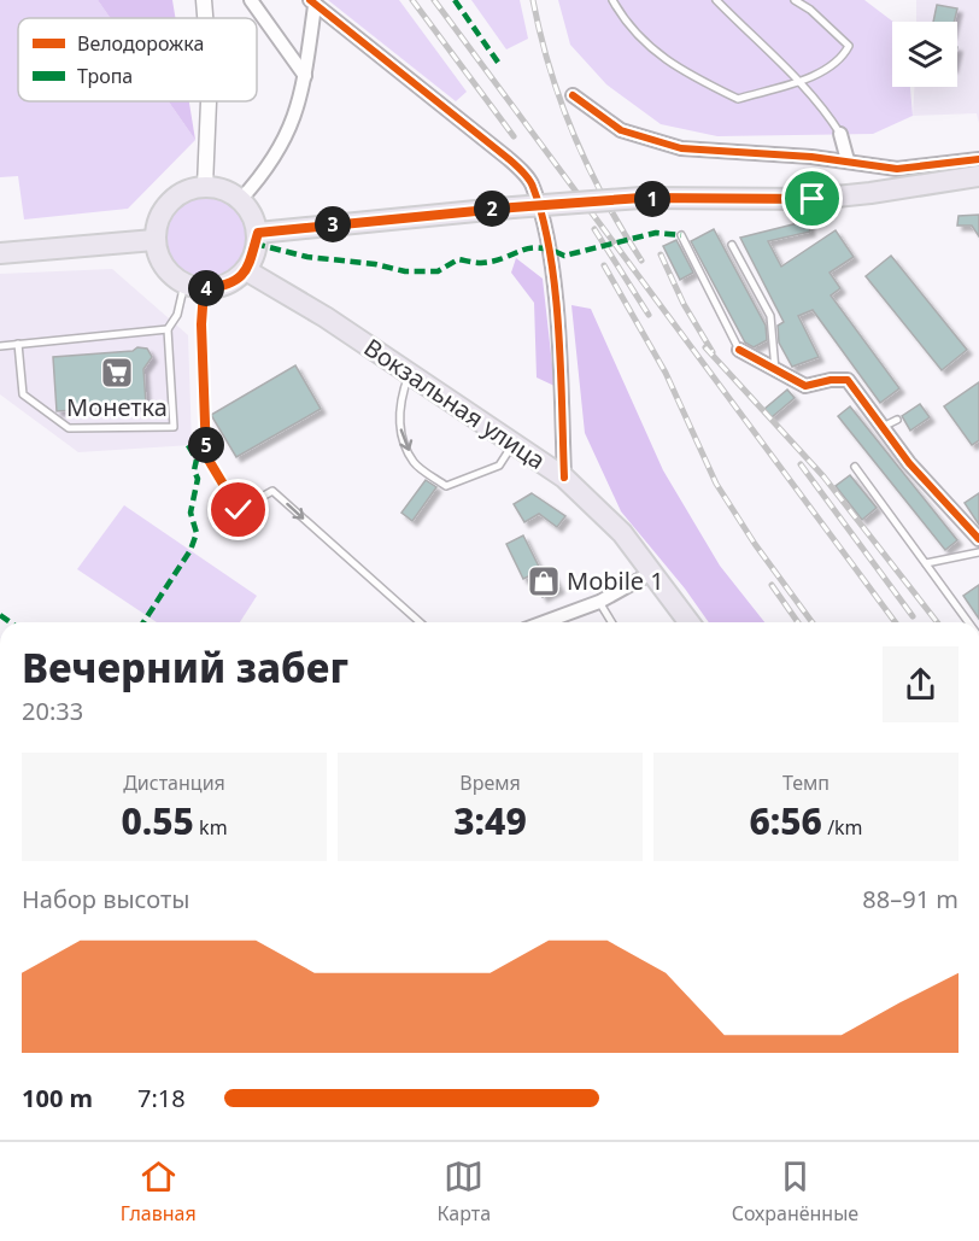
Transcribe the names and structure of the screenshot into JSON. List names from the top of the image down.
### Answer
{
  "streets": {
    "main road": ["Вокзальная улица"]
  },
  "places": {
    "supermarket": ["Монетка"],
    "shop": ["Mobile 1"]
  },
  "legend": ["Велодорожка", "Тропа"],
  "page": {
    "pins": [
      "1",
      "2",
      "3",
      "4",
      "5"
    ],
    "heading": ["Вечерний забег", "20:33"],
    "stats": [
      ["Дистанция", "0.55 km"],
      ["Время", "3:49"],
      ["Темп", "6:56 /km"]
    ],
    "chart": ["Набор высоты", "88–91 m"],
    "list": [
      {
        "name": "100 m",
        "note": "7:18"
      }
    ],
    "tabs": ["Главная", "Карта", "Сохранённые"]
  }
}
